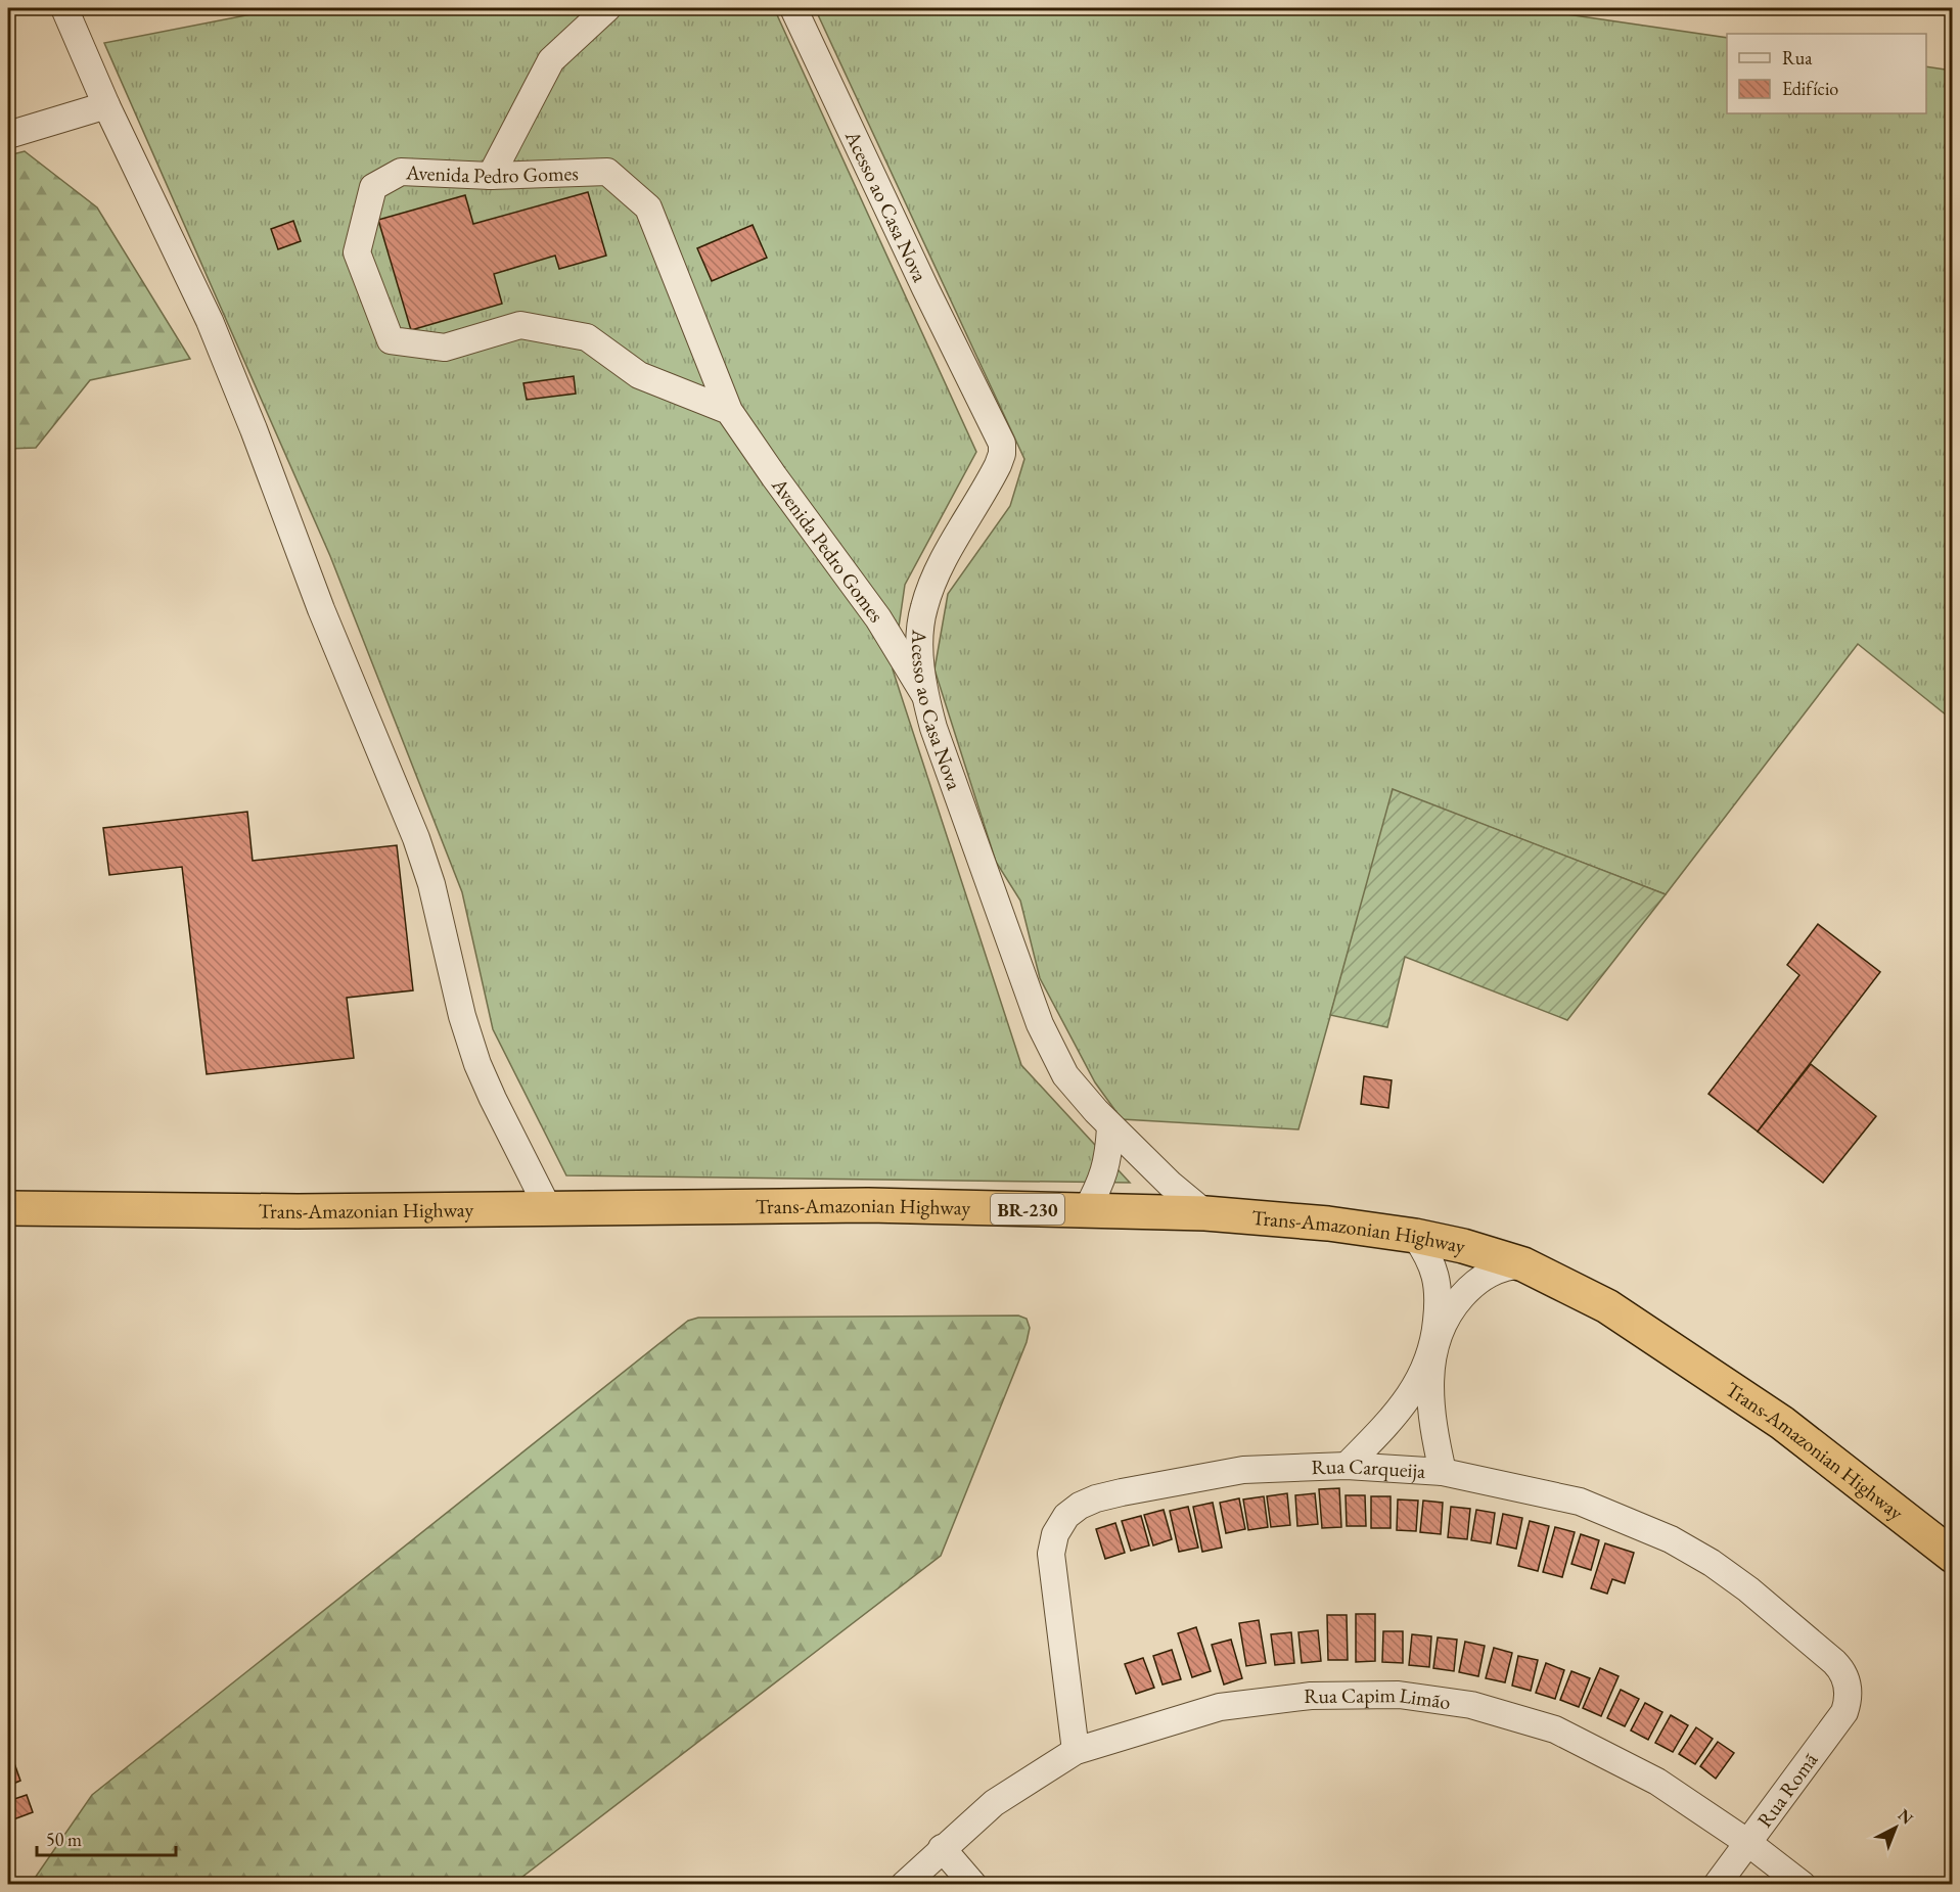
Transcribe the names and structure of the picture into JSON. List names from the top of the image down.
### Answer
{
  "streets": {
    "highway": ["Trans-Amazonian Highway", "BR-230"],
    "street": [
      "Avenida Pedro Gomes",
      "Acesso ao Casa Nova",
      "Rua Carqueija",
      "Rua Capim Limão",
      "Rua Romã"
    ]
  },
  "crossings": [
    ["Avenida Pedro Gomes", "Acesso ao Casa Nova"],
    ["Acesso ao Casa Nova", "Trans-Amazonian Highway"],
    ["Rua Carqueija", "Rua Capim Limão"],
    ["Rua Carqueija", "Rua Romã"],
    ["Rua Capim Limão", "Rua Romã"]
  ],
  "legend": ["Rua", "Edifício"],
  "scale_bar": "50 m",
  "north": "top right"
}
